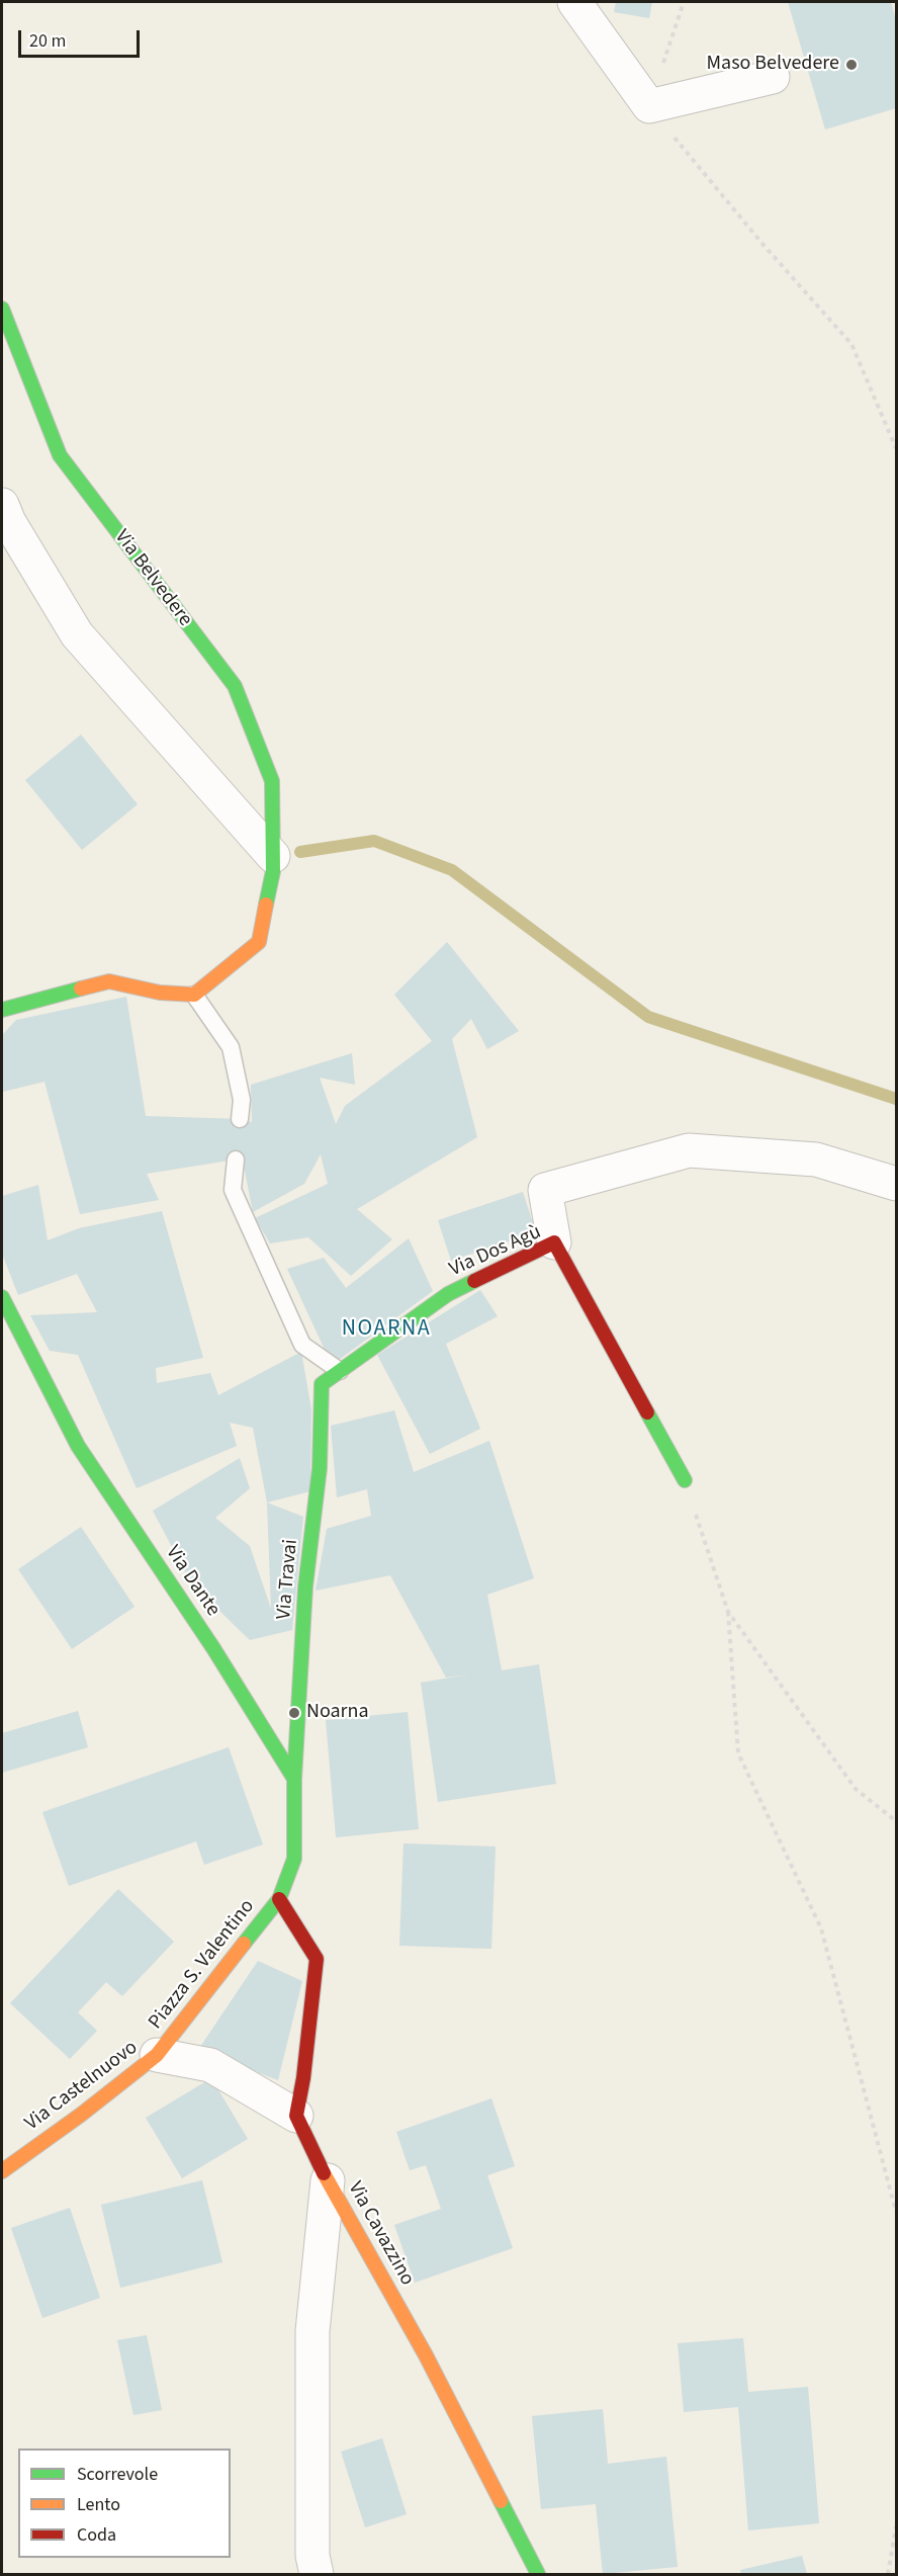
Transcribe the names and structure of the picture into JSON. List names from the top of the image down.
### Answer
{
  "streets": {
    "street": [
      "Via Belvedere",
      "Via Dos Agù",
      "Via Travai",
      "Via Dante",
      "Piazza S. Valentino",
      "Via Castelnuovo",
      "Via Cavazzino"
    ]
  },
  "crossings": [
    ["Via Dos Agù", "Via Travai"],
    ["Via Travai", "Via Dante"],
    ["Piazza S. Valentino", "Via Castelnuovo"]
  ],
  "districts": ["NOARNA"],
  "places": ["Maso Belvedere", "Noarna"],
  "legend": ["Scorrevole", "Lento", "Coda"],
  "scale_bar": "20 m"
}
